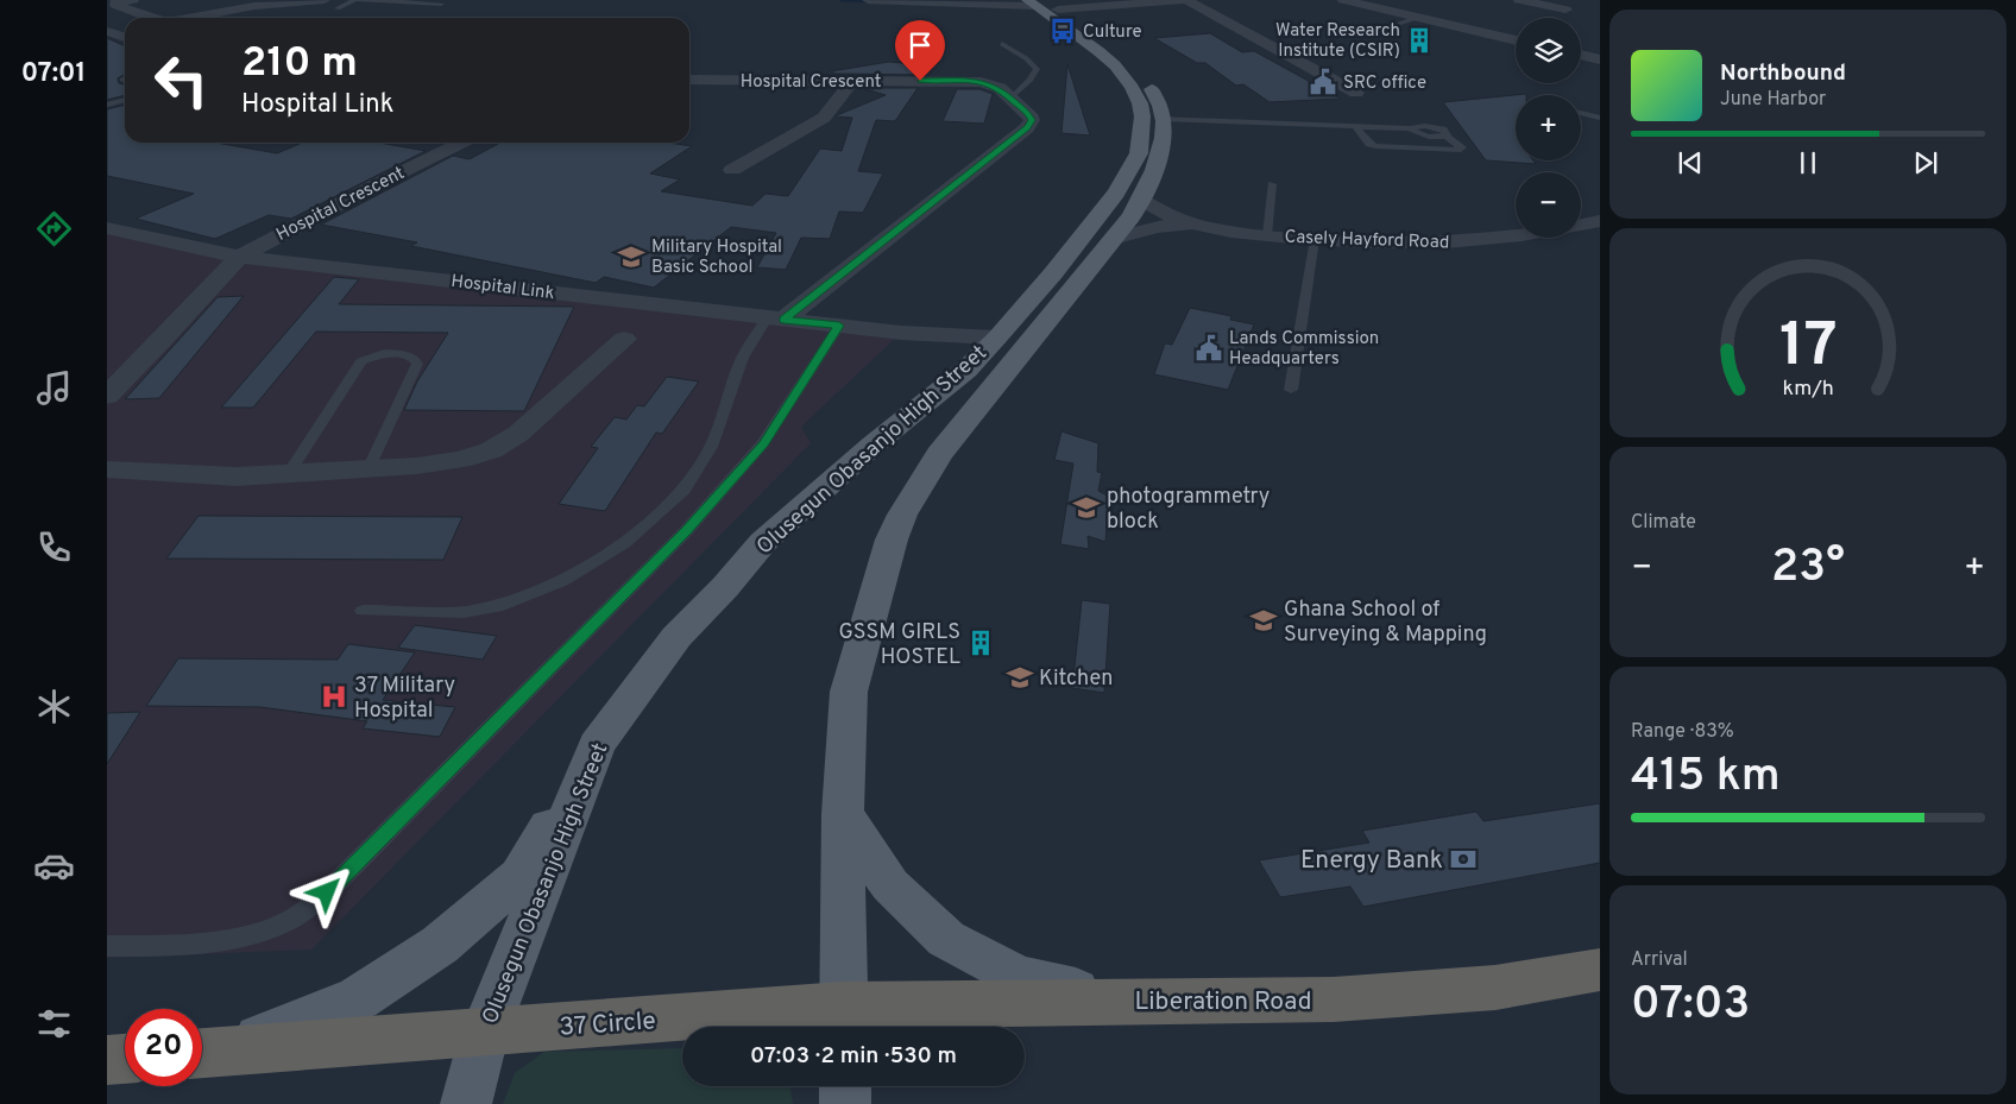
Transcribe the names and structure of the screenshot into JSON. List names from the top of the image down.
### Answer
{
  "streets": {
    "highway": ["Liberation Road", "37 Circle"],
    "main road": ["Olusegun Obasanjo High Street"],
    "street": ["Hospital Crescent", "Casely Hayford Road", "Hospital Link"]
  },
  "crossings": [
    ["Hospital Crescent", "Hospital Link"],
    ["Casely Hayford Road", "Olusegun Obasanjo High Street"],
    ["Hospital Link", "Olusegun Obasanjo High Street"],
    ["Olusegun Obasanjo High Street", "Liberation Road"],
    ["Olusegun Obasanjo High Street", "37 Circle"],
    ["Liberation Road", "37 Circle"]
  ],
  "places": {
    "bus stop": ["Culture"],
    "building": ["Water Research Institute (CSIR)", "GSSM GIRLS HOSTEL"],
    "public building": ["SRC office", "Lands Commission Headquarters"],
    "school or university": [
      "Military Hospital Basic School",
      "photogrammetry block",
      "Ghana School of Surveying & Mapping",
      "Kitchen"
    ],
    "hospital": ["37 Military Hospital"],
    "bank": ["Energy Bank"]
  },
  "page": {
    "tabs": "07:01",
    "map_buttons": ["+", "−"],
    "turn": ["210 m", "Hospital Link"],
    "song": ["Northbound", "June Harbor"],
    "tile": [
      "Climate",
      ["Range · 83%", "415 km"],
      ["Arrival", "07:03"]
    ],
    "heat": ["−", "23°", "+"],
    "limit": "20",
    "trip": "07:03 · 2 min · 530 m",
    "gauge": ["17", "km/h"]
  }
}
